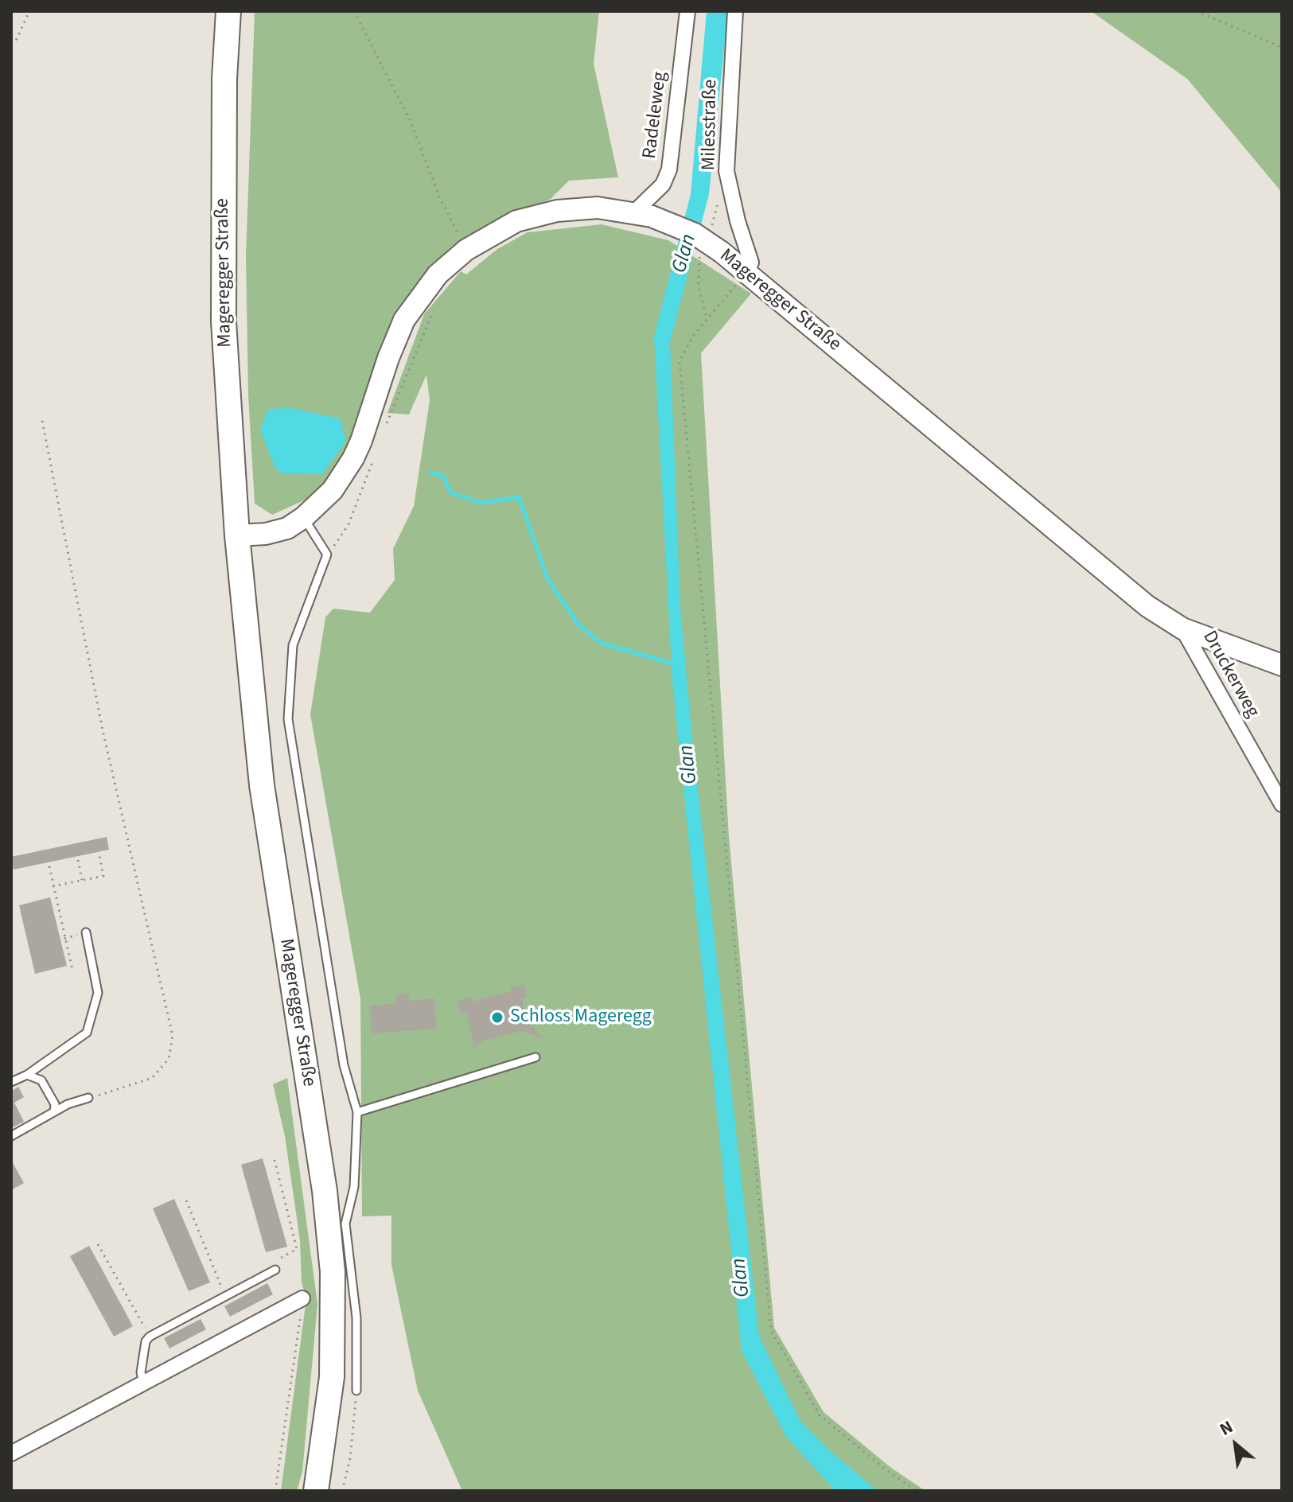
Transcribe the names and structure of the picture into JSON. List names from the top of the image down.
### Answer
{
  "streets": {
    "main road": ["Mageregger Straße"],
    "street": ["Radeleweg", "Milesstraße", "Druckerweg"]
  },
  "crossings": [
    ["Radeleweg", "Mageregger Straße"],
    ["Milesstraße", "Mageregger Straße"],
    ["Mageregger Straße", "Druckerweg"]
  ],
  "water": ["Glan"],
  "places": ["Schloss Mageregg"],
  "north": "top left"
}
